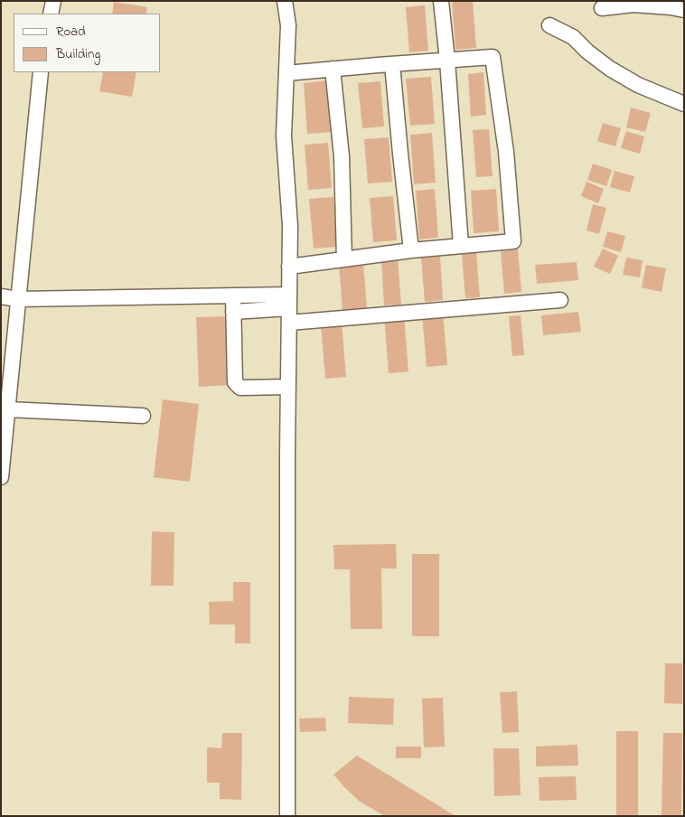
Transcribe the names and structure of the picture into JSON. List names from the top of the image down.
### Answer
{
  "legend": ["Road", "Building"]
}
